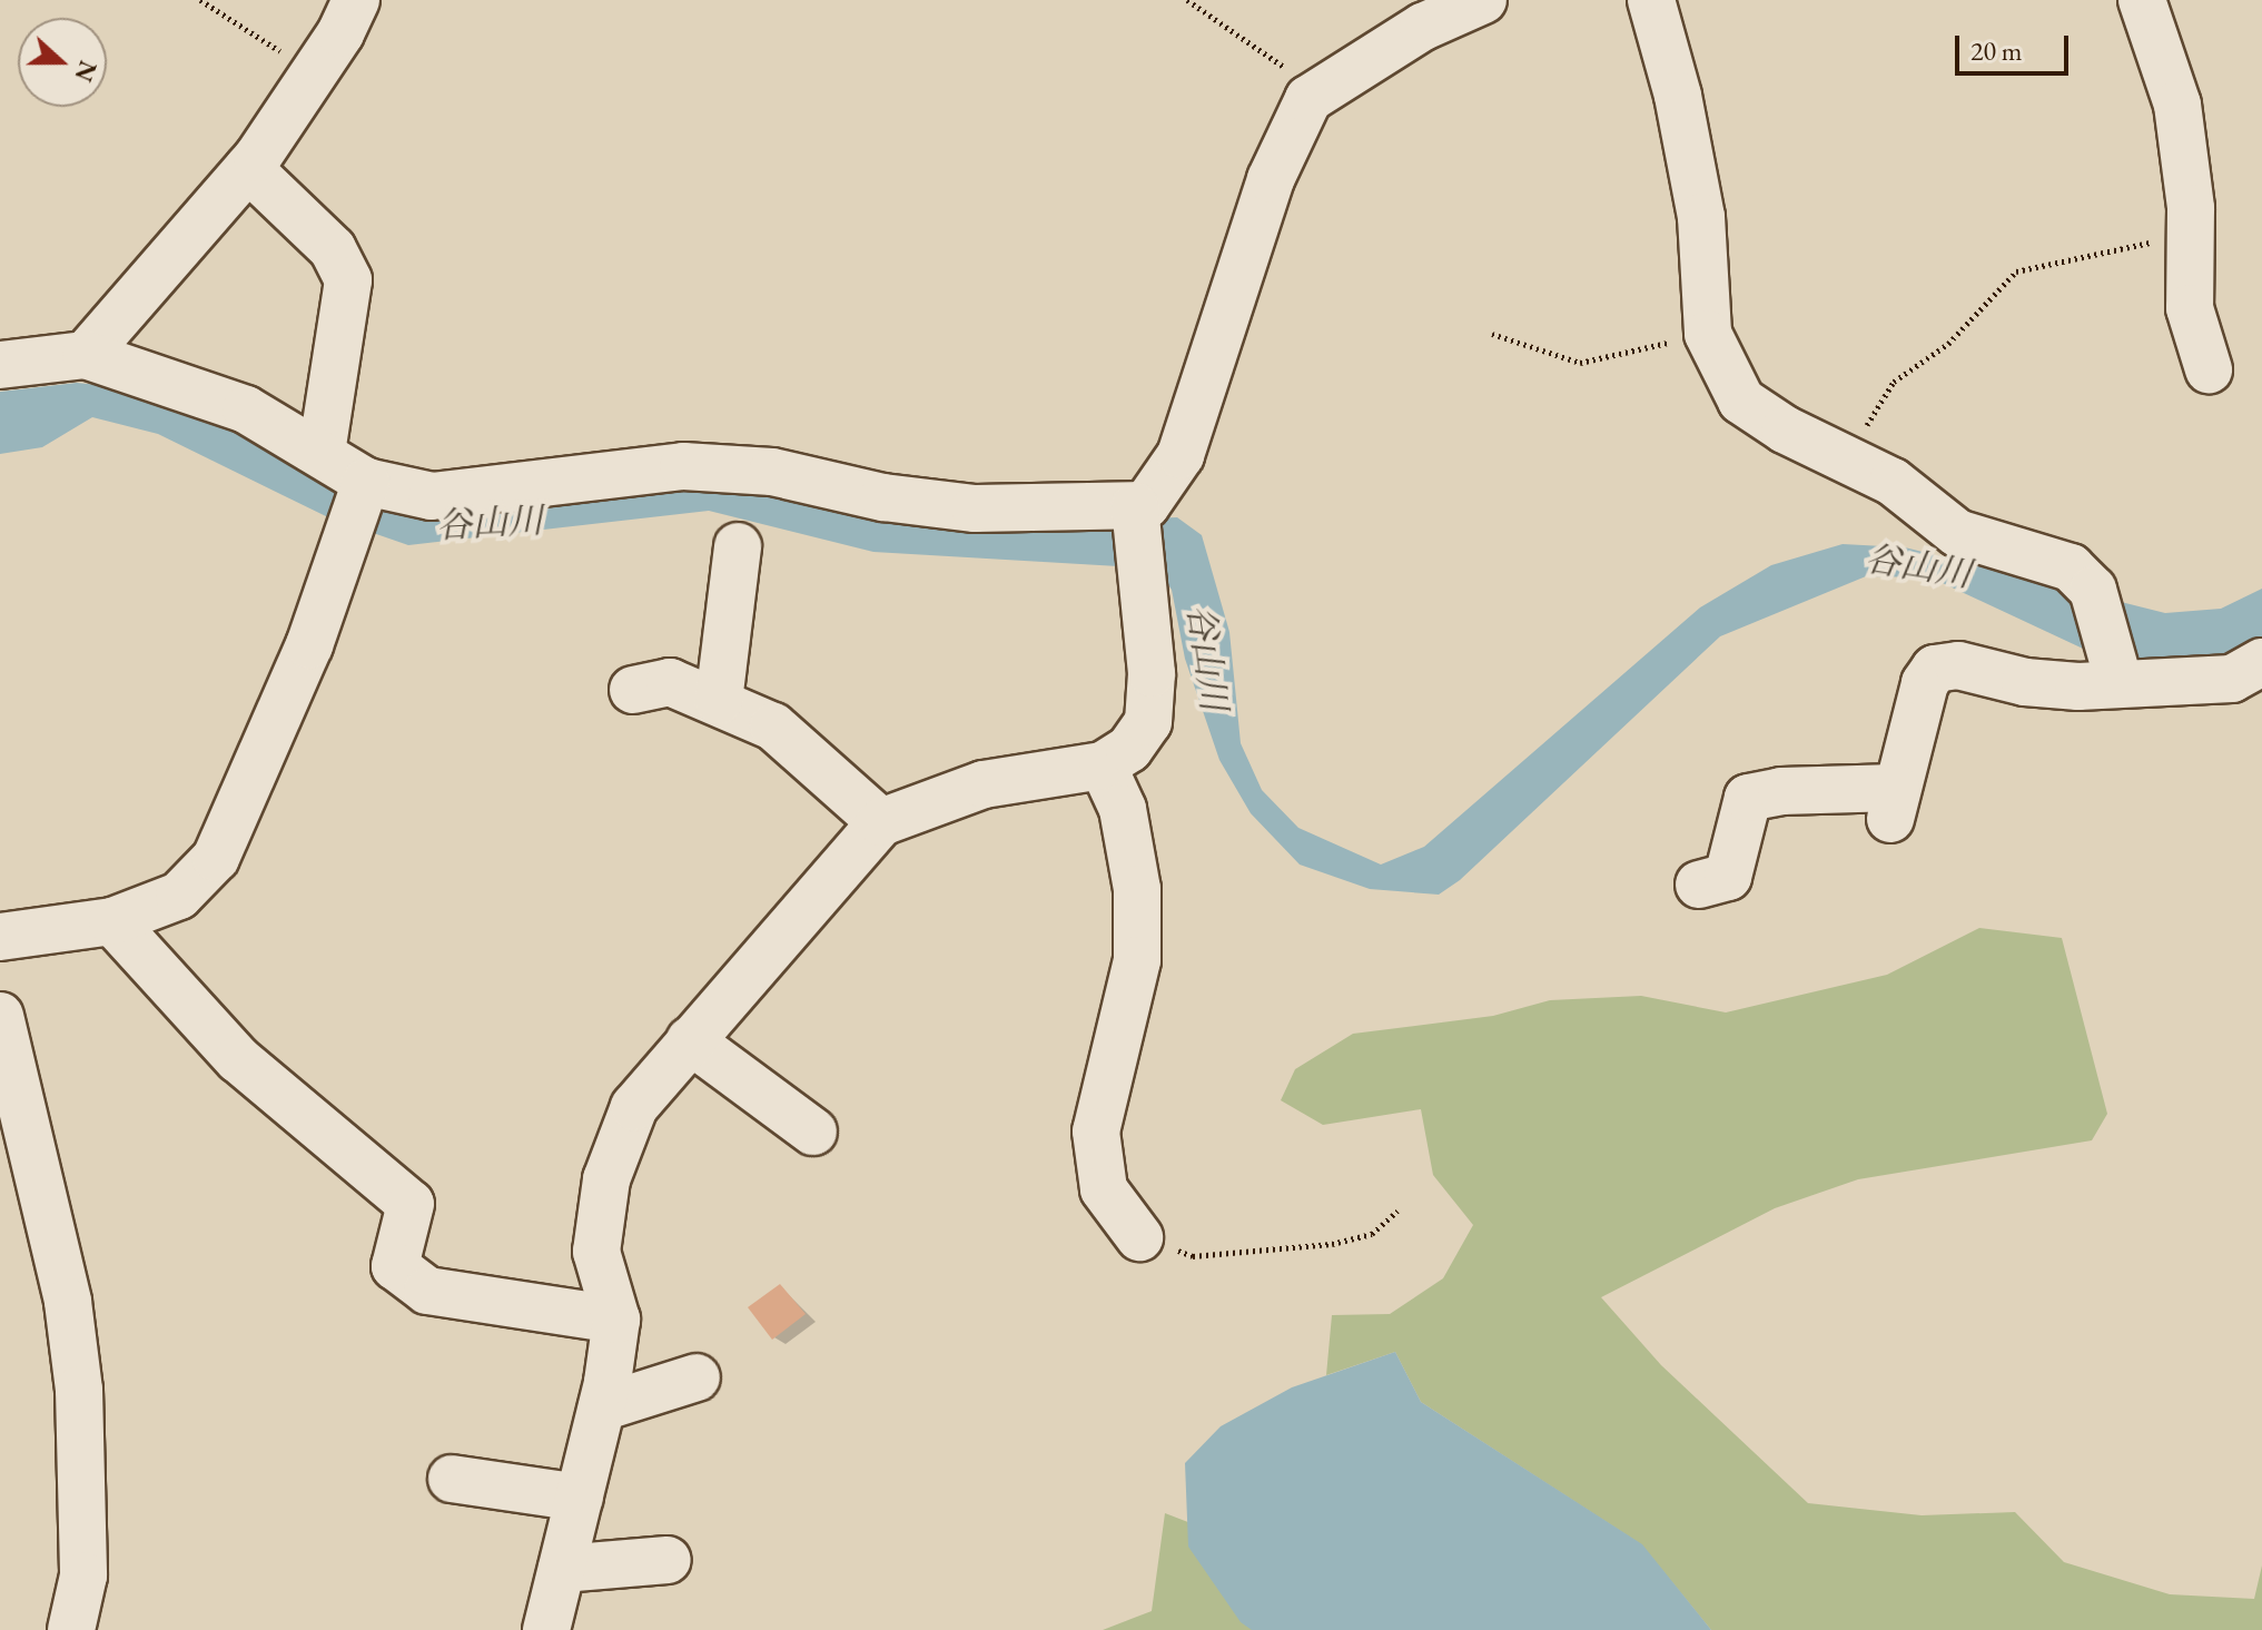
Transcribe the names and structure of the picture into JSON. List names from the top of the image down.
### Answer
{
  "water": ["谷山川"],
  "scale_bar": "20 m",
  "north": "right"
}
